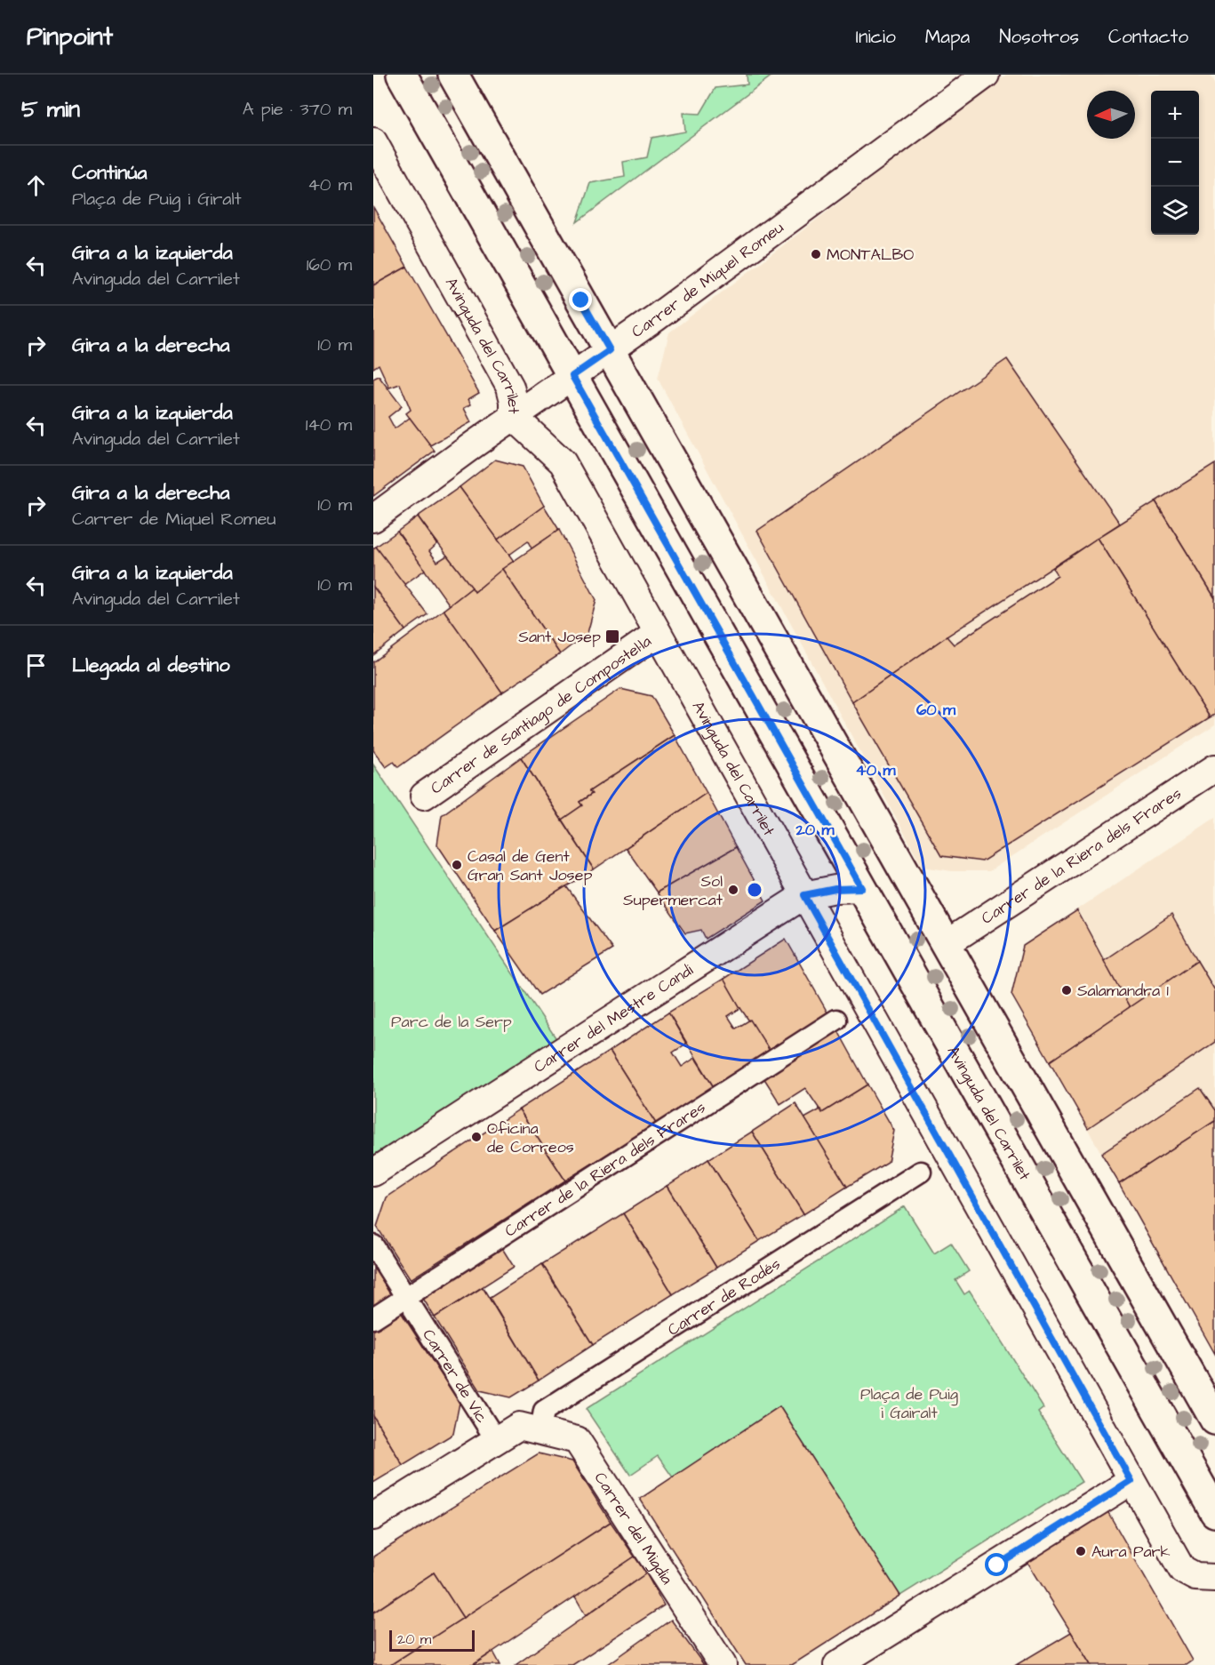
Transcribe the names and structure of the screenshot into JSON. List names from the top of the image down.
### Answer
{
  "streets": {
    "main road": ["Avinguda del Carrilet"],
    "street": [
      "Carrer de Miquel Romeu",
      "Carrer de Santiago de Compostel·la",
      "Carrer de la Riera dels Frares",
      "Carrer del Mestre Candi",
      "Carrer de Rodés",
      "Carrer de Vic",
      "Carrer del Migdia"
    ]
  },
  "crossings": [
    ["Carrer de Miquel Romeu", "Avinguda del Carrilet"],
    ["Avinguda del Carrilet", "Carrer de Santiago de Compostel·la"],
    ["Avinguda del Carrilet", "Carrer del Mestre Candi"],
    ["Carrer de la Riera dels Frares", "Carrer de Vic"],
    ["Carrer de Rodés", "Carrer del Migdia"]
  ],
  "parks": ["Parc de la Serp", "Plaça de Puig i Gairalt"],
  "places": {
    "other": [
      "MONTALBO",
      "Casal de Gent Gran Sant Josep",
      "Sol Supermercat",
      "Salamandra 1",
      "Oficina de Correos",
      "Aura Park"
    ],
    "transit": ["Sant Josep"]
  },
  "scale_bar": "20 m",
  "north": "left",
  "page": {
    "header": "Pinpoint",
    "nav": [
      "Inicio",
      "Mapa",
      "Nosotros",
      "Contacto"
    ],
    "heading": ["5 min", "A pie · 370 m"],
    "map_buttons": ["+", "−"],
    "list": [
      ["Continúa", "Plaça de Puig i Giralt", "40 m"],
      ["Gira a la izquierda", "Avinguda del Carrilet", "160 m"],
      ["Gira a la derecha", "10 m"],
      ["Gira a la izquierda", "Avinguda del Carrilet", "140 m"],
      ["Gira a la derecha", "Carrer de Miquel Romeu", "10 m"],
      ["Gira a la izquierda", "Avinguda del Carrilet", "10 m"],
      "Llegada al destino"
    ],
    "scale": "20 m"
  },
  "rings": ["60 m", "40 m", "20 m"]
}
